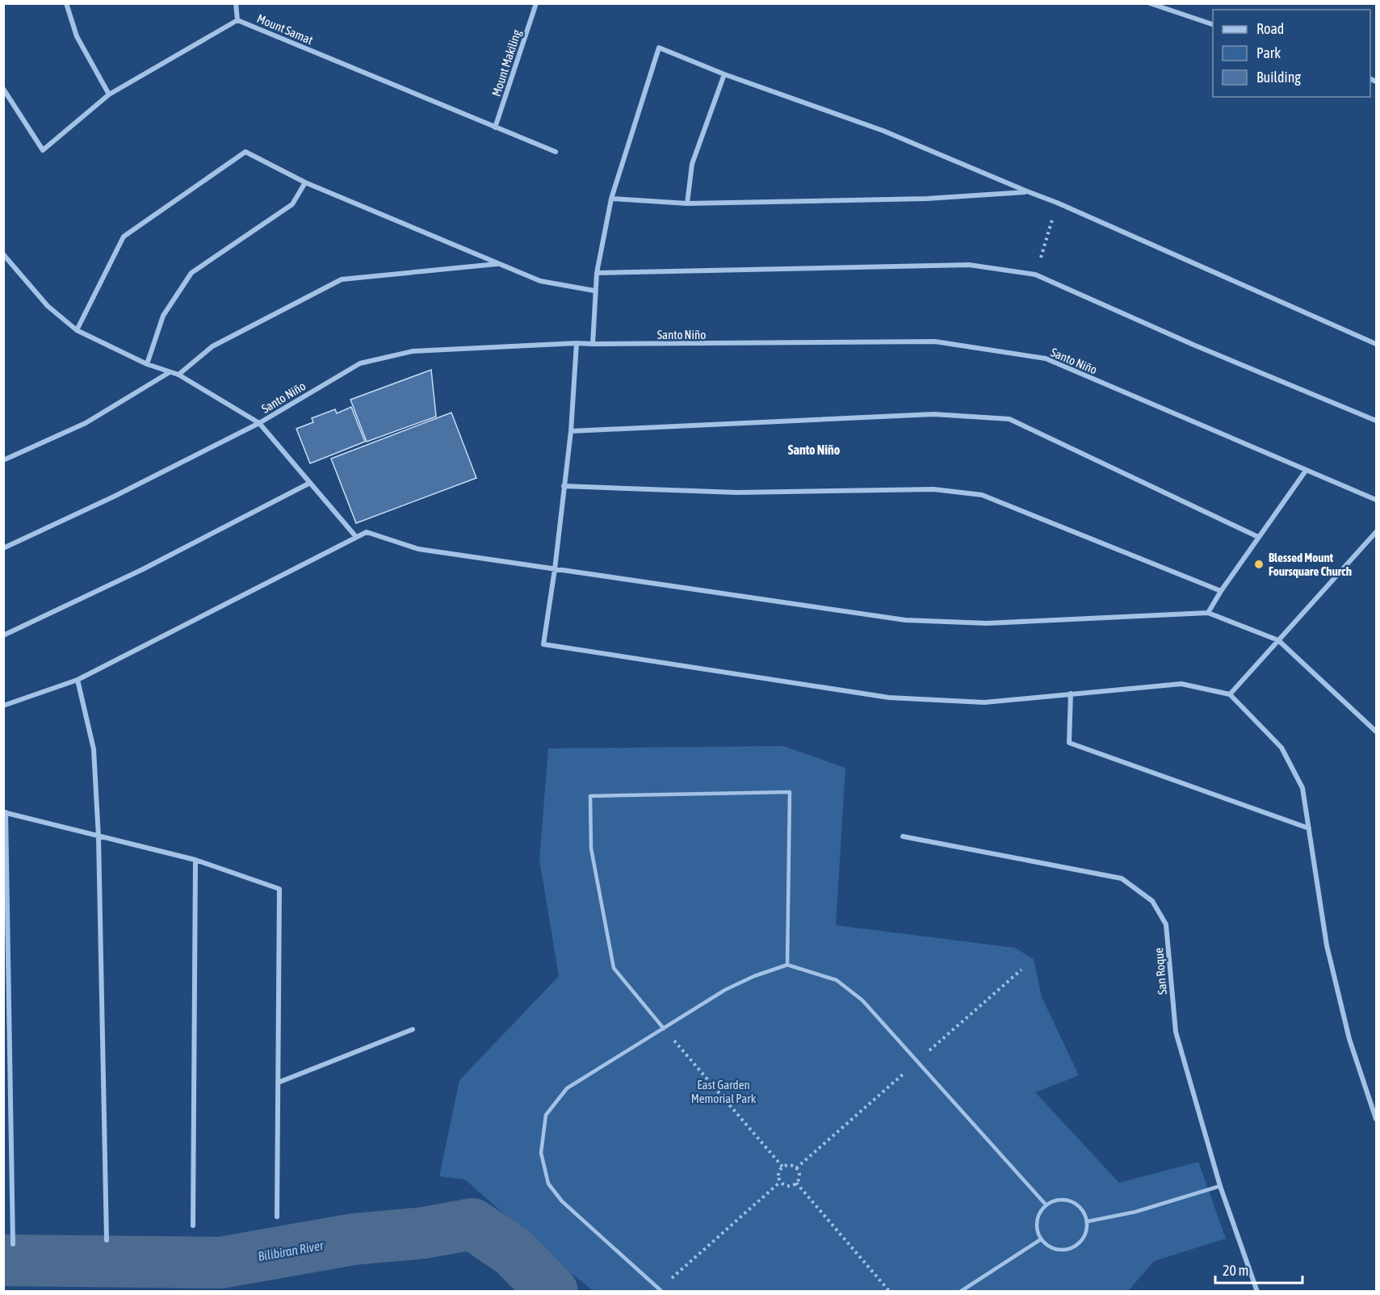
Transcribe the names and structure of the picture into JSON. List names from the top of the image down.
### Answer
{
  "streets": {
    "street": [
      "Mount Samat",
      "Mount Makiling",
      "Santo Niño",
      "San Roque"
    ]
  },
  "crossings": [
    ["Mount Samat", "Mount Makiling"]
  ],
  "districts": ["Santo Niño"],
  "water": ["Bilibiran River"],
  "parks": ["East Garden Memorial Park"],
  "places": ["Blessed Mount Foursquare Church"],
  "legend": ["Road", "Park", "Building"],
  "scale_bar": "20 m"
}
